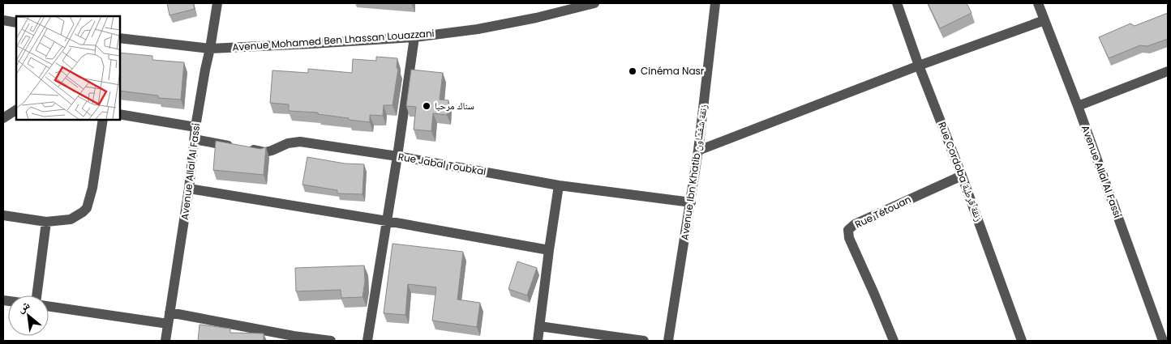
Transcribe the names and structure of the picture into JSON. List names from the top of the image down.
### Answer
{
  "streets": {
    "street": [
      "Avenue Mohamed Ben Lhassan Louazzani",
      "Rue Jabal Toubkal",
      "Avenue Allal Al Fassi",
      "Rue Cordoba زنقة قرطبة",
      "Avenue Ibn Khatib زنقة شفشاون",
      "Rue Tétouan"
    ]
  },
  "crossings": [
    ["Avenue Mohamed Ben Lhassan Louazzani", "Avenue Allal Al Fassi"],
    ["Rue Jabal Toubkal", "Avenue Allal Al Fassi"],
    ["Rue Jabal Toubkal", "Avenue Ibn Khatib زنقة شفشاون"],
    ["Rue Cordoba زنقة قرطبة", "Rue Tétouan"]
  ],
  "places": ["Cinéma Nasr", "سناك مرحبا"],
  "north": "top left"
}
